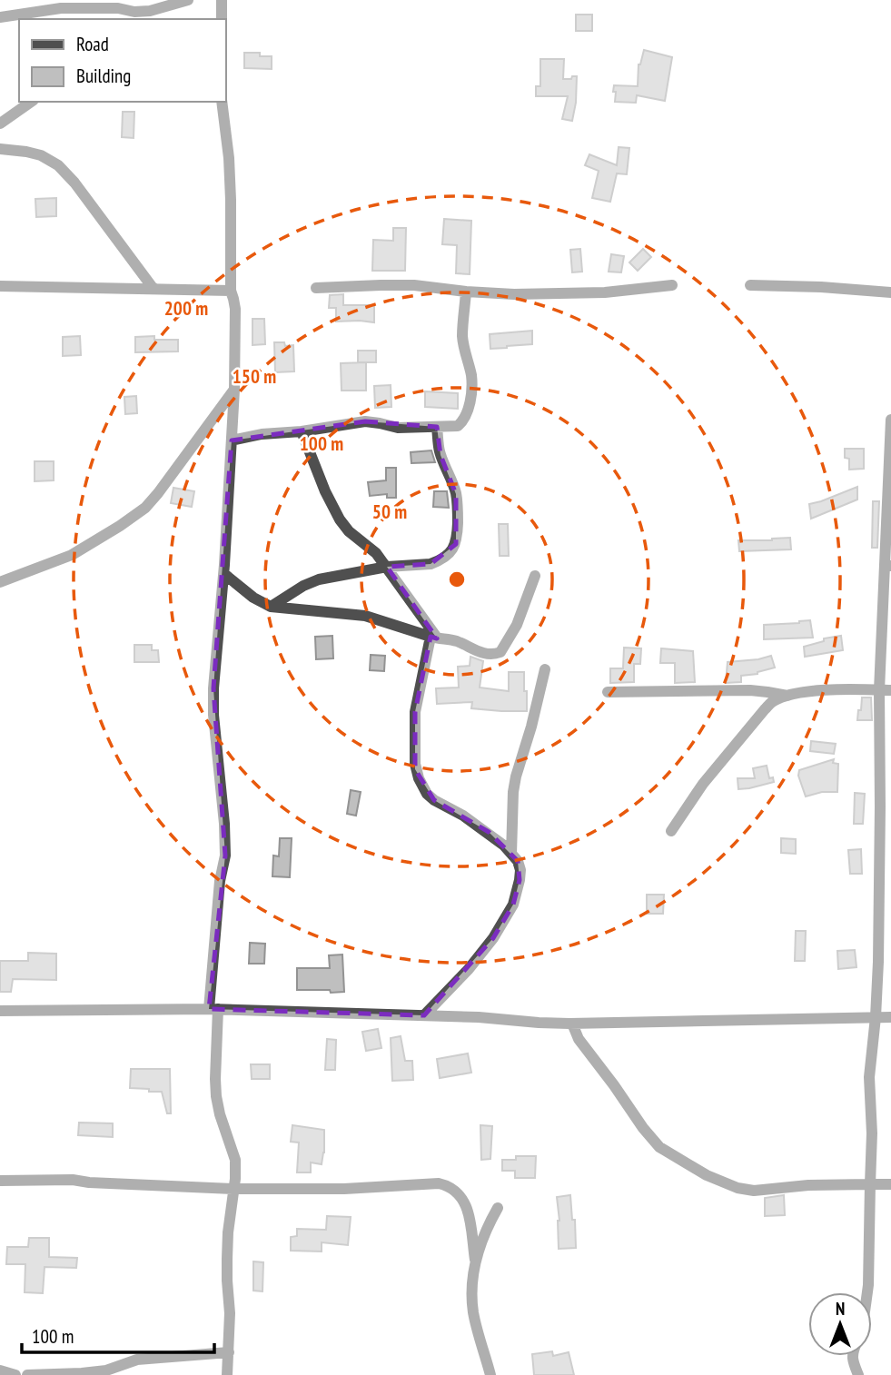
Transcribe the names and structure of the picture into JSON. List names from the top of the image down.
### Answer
{
  "legend": ["Road", "Building"],
  "scale_bar": "100 m",
  "north": "top",
  "rings": [
    "200 m",
    "150 m",
    "100 m",
    "50 m"
  ]
}
